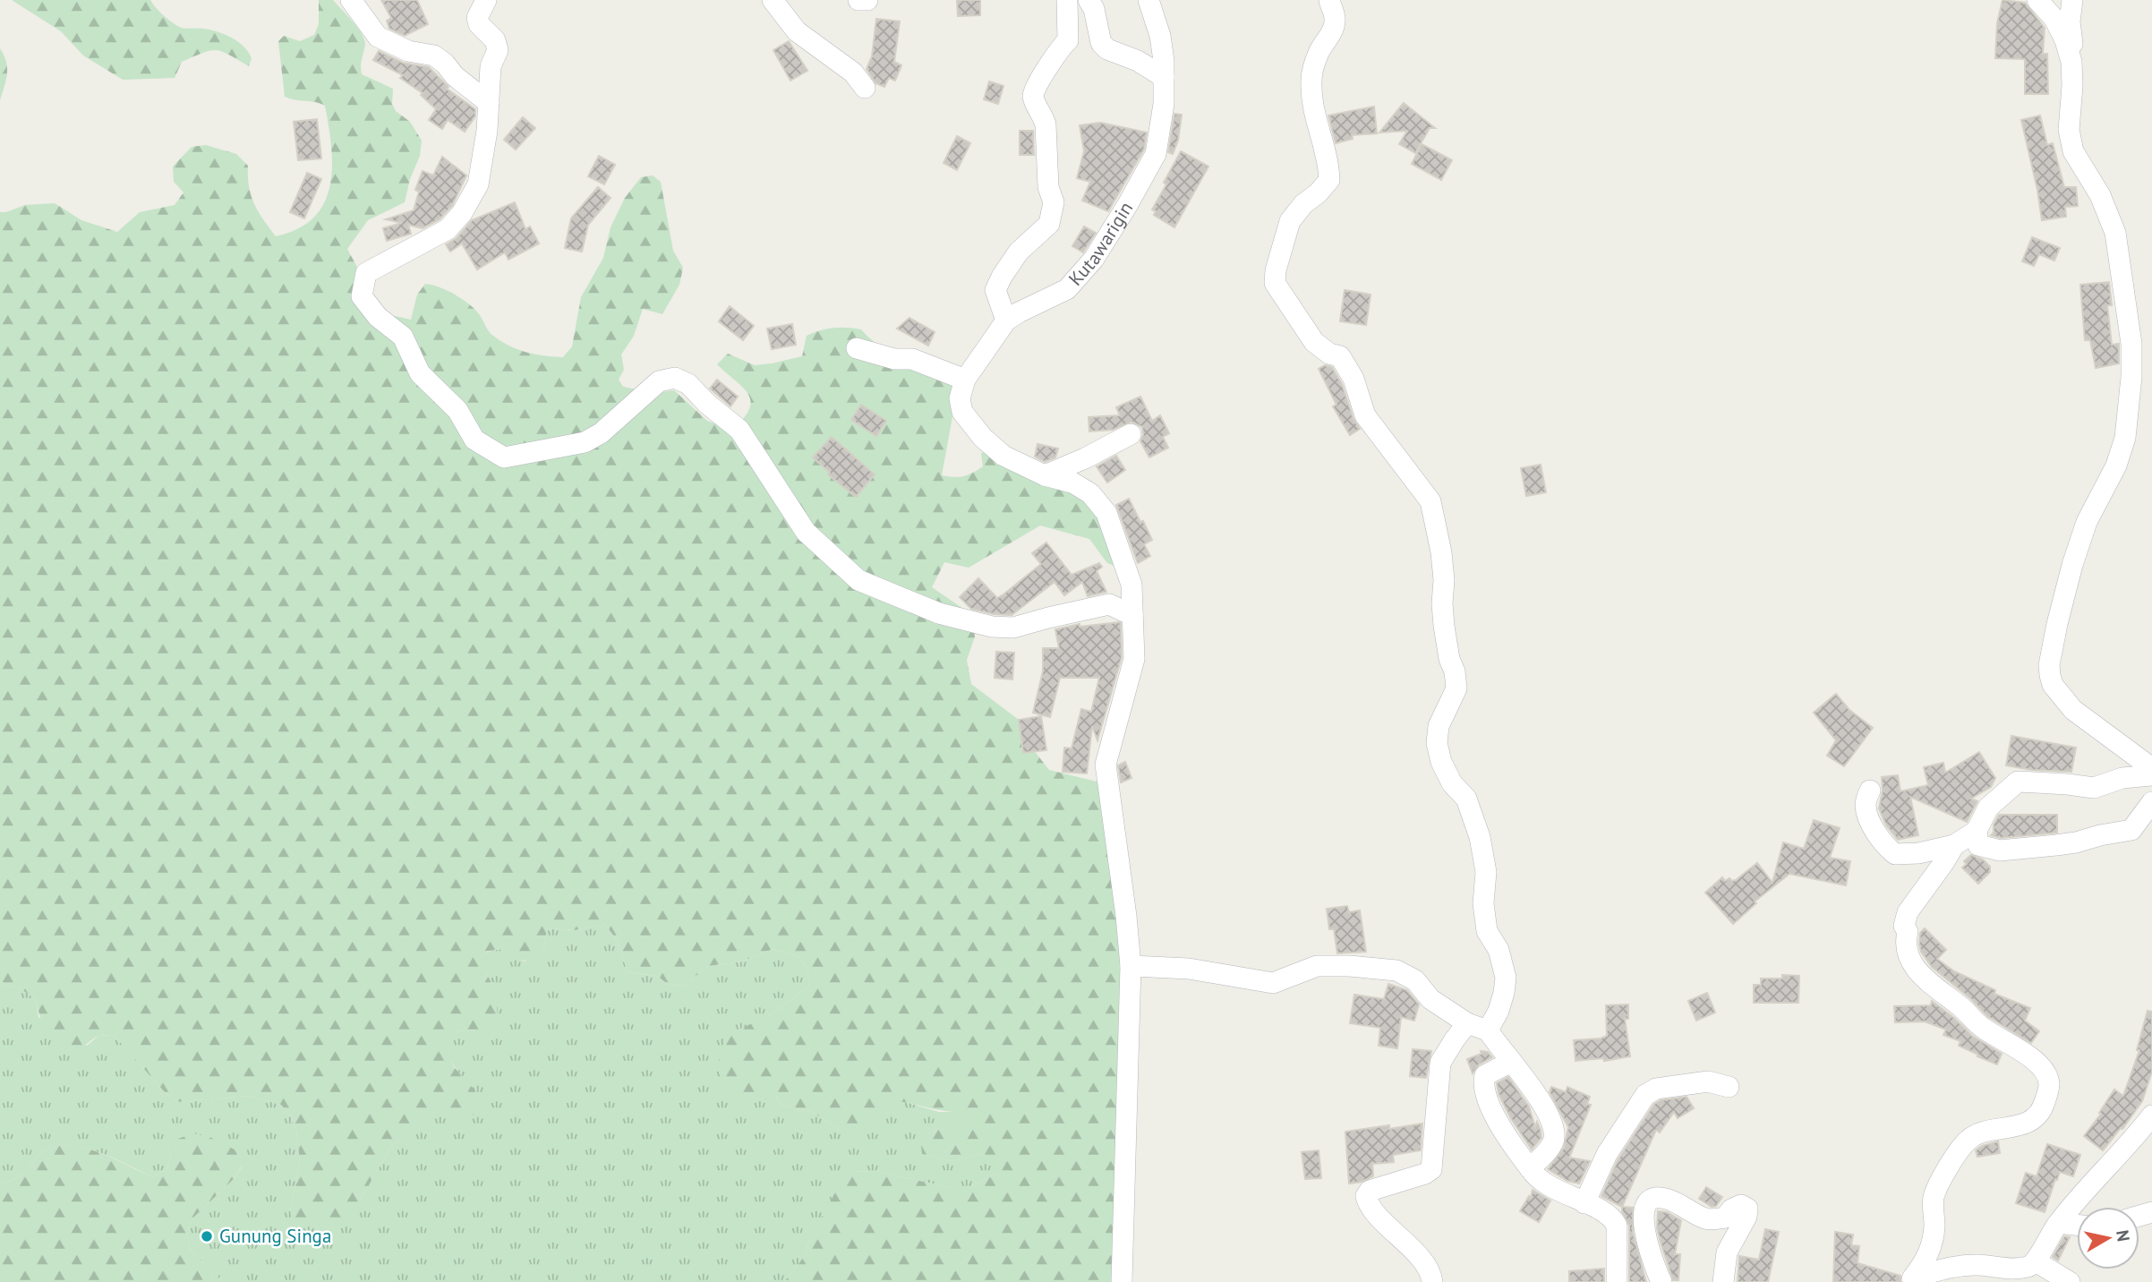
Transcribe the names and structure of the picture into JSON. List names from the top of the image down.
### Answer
{
  "streets": {
    "street": ["Kutawarigin"]
  },
  "places": ["Gunung Singa"],
  "north": "right"
}
